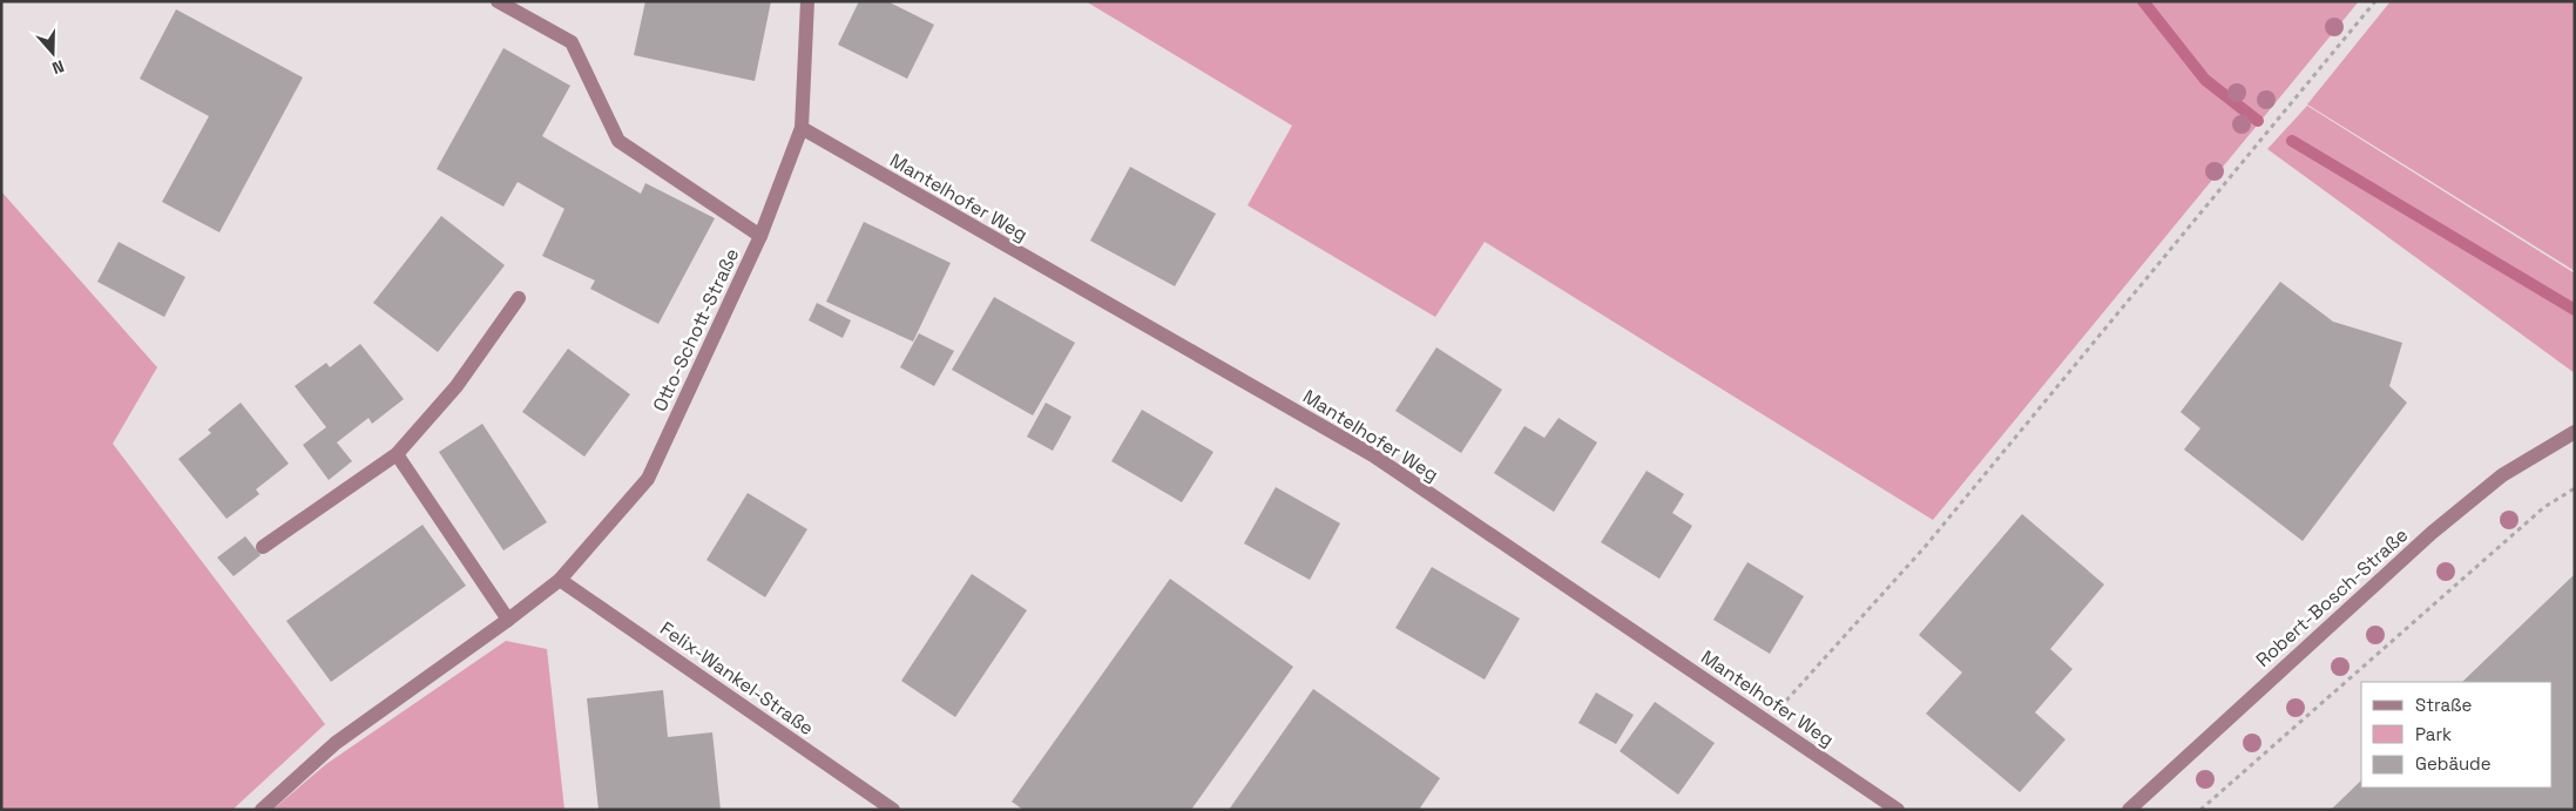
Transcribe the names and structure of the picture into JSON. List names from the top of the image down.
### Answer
{
  "streets": {
    "street": [
      "Mantelhofer Weg",
      "Otto-Schott-Straße",
      "Robert-Bosch-Straße",
      "Felix-Wankel-Straße"
    ]
  },
  "crossings": [
    ["Mantelhofer Weg", "Otto-Schott-Straße"],
    ["Otto-Schott-Straße", "Felix-Wankel-Straße"]
  ],
  "legend": ["Straße", "Park", "Gebäude"],
  "north": "bottom"
}
